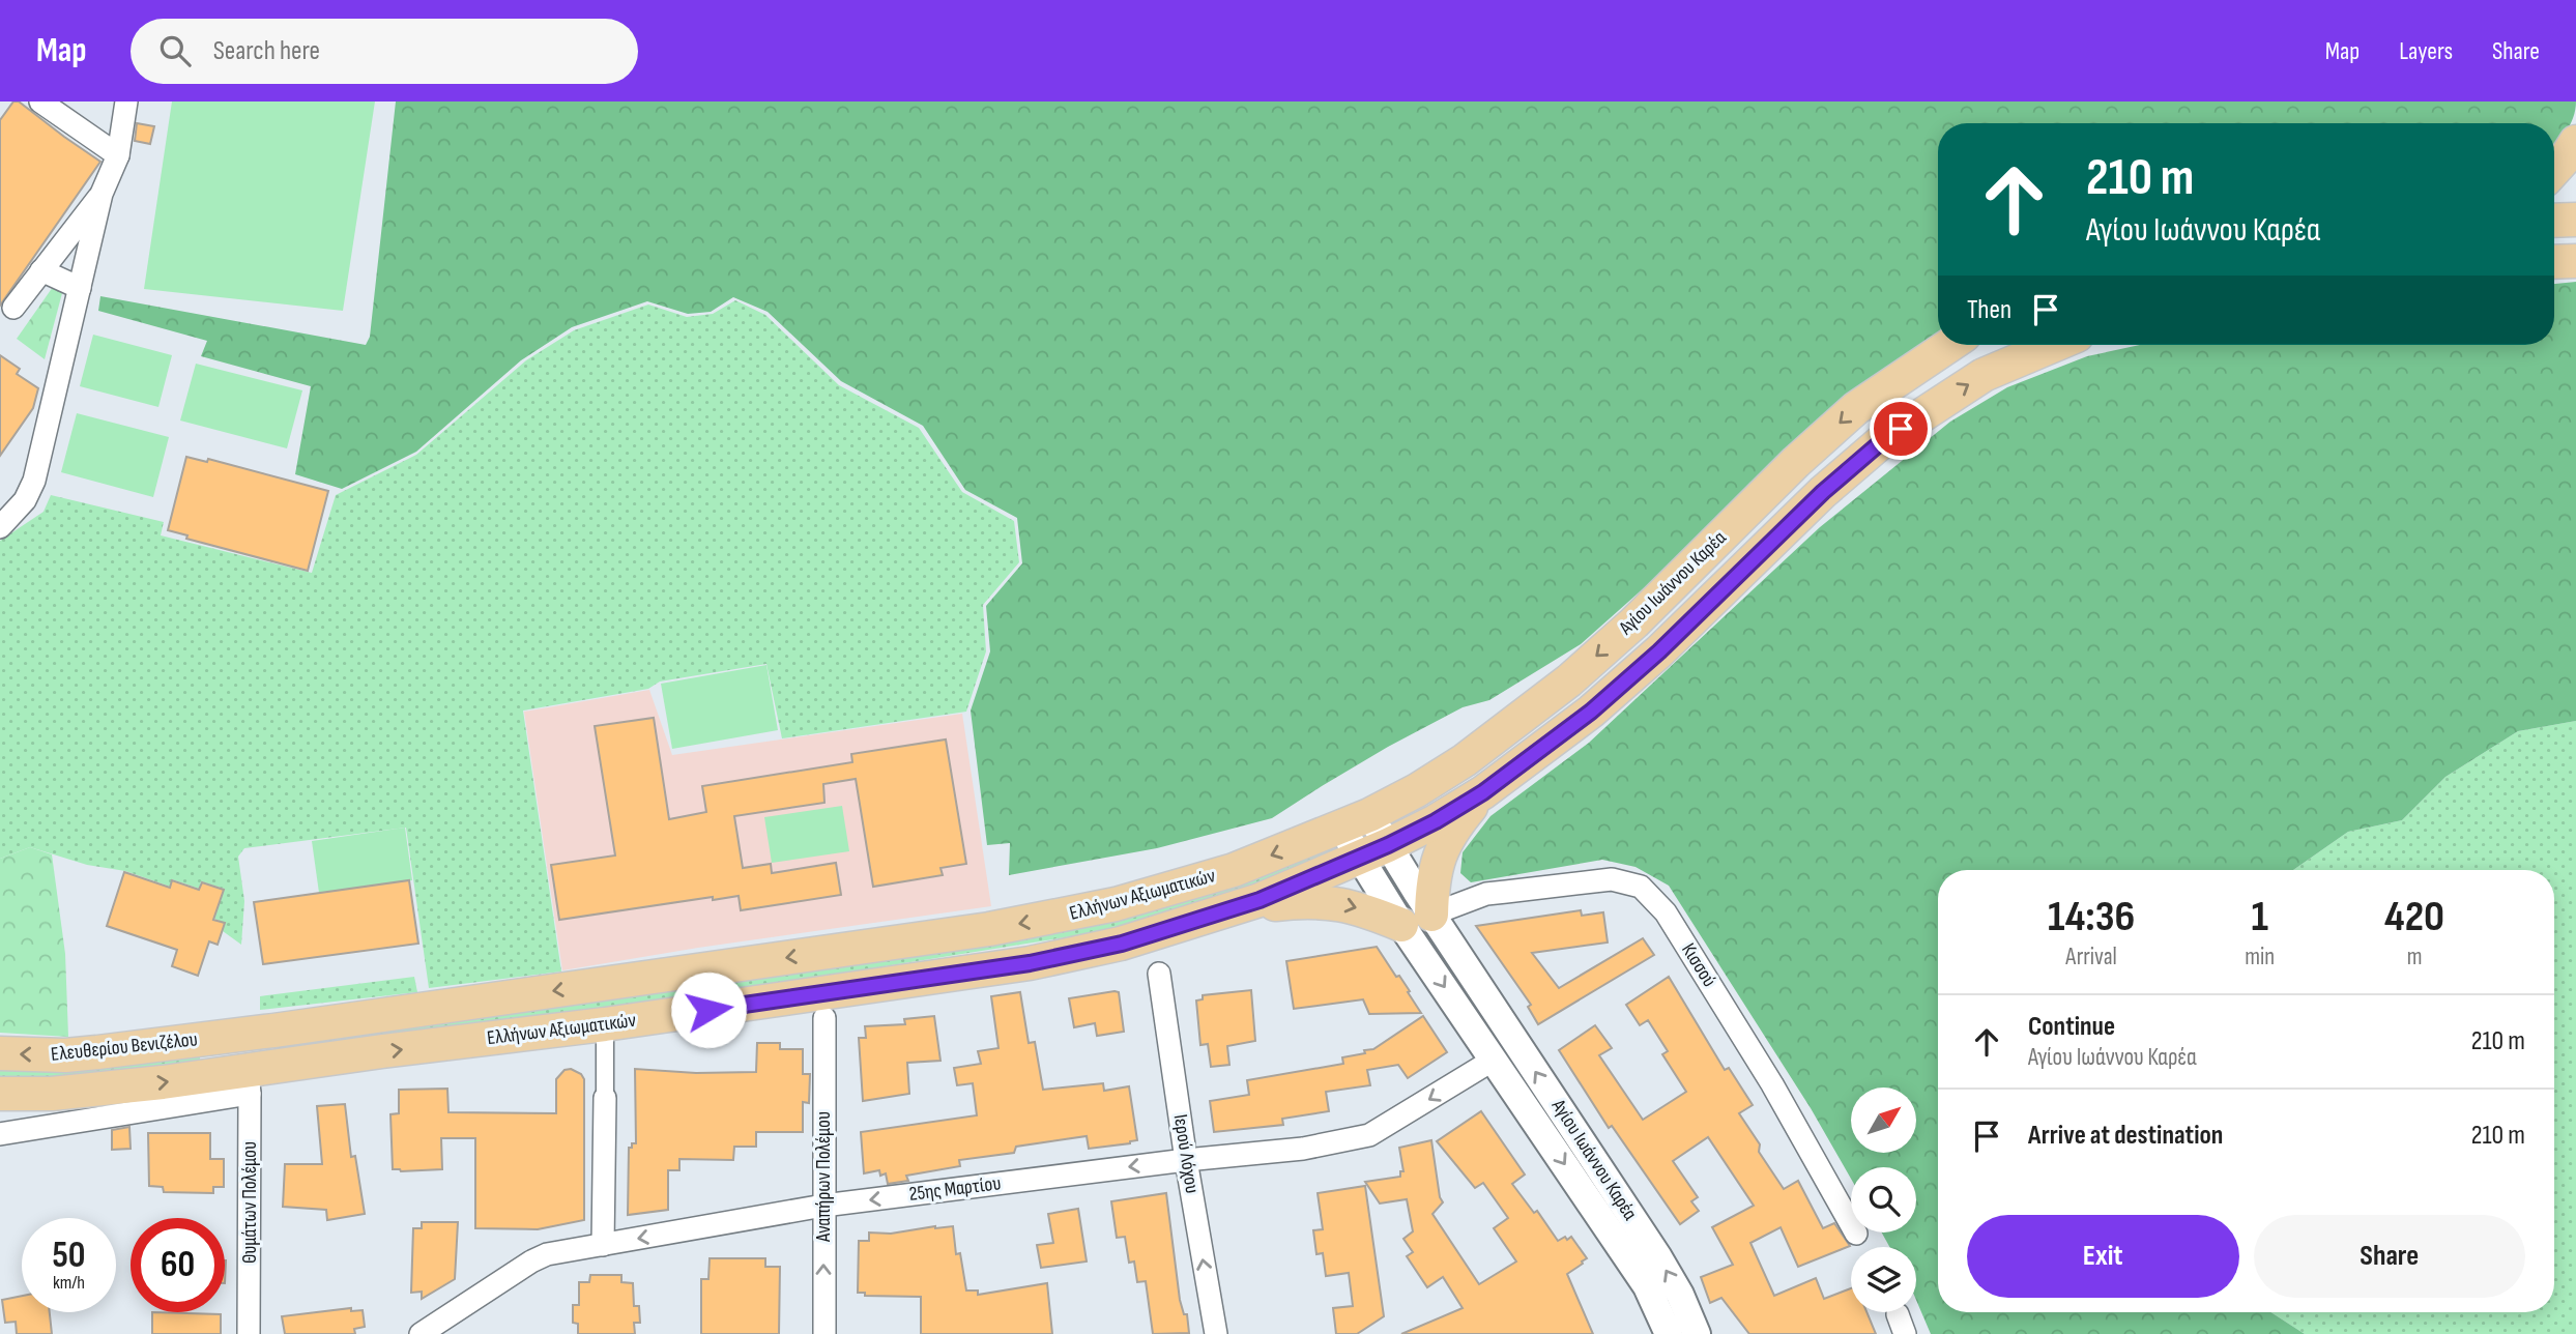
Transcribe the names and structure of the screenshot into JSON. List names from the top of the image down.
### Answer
{
  "streets": {
    "main road": ["Αγίου Ιωάννου Καρέα", "Ελλήνων Αξιωματικών", "Ελευθερίου Βενιζέλου"],
    "street": [
      "Κισσού",
      "Ιερού Λόχου",
      "Αναπήρων Πολέμου",
      "25ης Μαρτίου",
      "Θυµάτων Πολέµου"
    ]
  },
  "crossings": [
    ["Αγίου Ιωάννου Καρέα", "Ελλήνων Αξιωματικών"],
    ["Αγίου Ιωάννου Καρέα", "Κισσού"],
    ["Αγίου Ιωάννου Καρέα", "25ης Μαρτίου"],
    ["Ελλήνων Αξιωματικών", "Ελευθερίου Βενιζέλου"],
    ["Ελλήνων Αξιωματικών", "Θυµάτων Πολέµου"],
    ["Ιερού Λόχου", "25ης Μαρτίου"],
    ["Αναπήρων Πολέμου", "25ης Μαρτίου"]
  ],
  "one_way": ["Ιερού Λόχου", "Αναπήρων Πολέμου", "25ης Μαρτίου"],
  "north": "top right",
  "page": {
    "header": "Map",
    "search": "Search here",
    "nav": ["Map", "Layers", "Share"],
    "turn": ["210 m", "Αγίου Ιωάννου Καρέα"],
    "then": "Then",
    "eta": [
      "14:36",
      "Arrival",
      "1",
      "min",
      "420",
      "m"
    ],
    "list": [
      {
        "name": "Continue",
        "note": "Αγίου Ιωάννου Καρέα",
        "value": "210 m"
      },
      {
        "name": "Arrive at destination",
        "value": "210 m"
      }
    ],
    "buttons": ["Exit", "Share"],
    "speed": "50 km/h",
    "limit": "60"
  }
}
